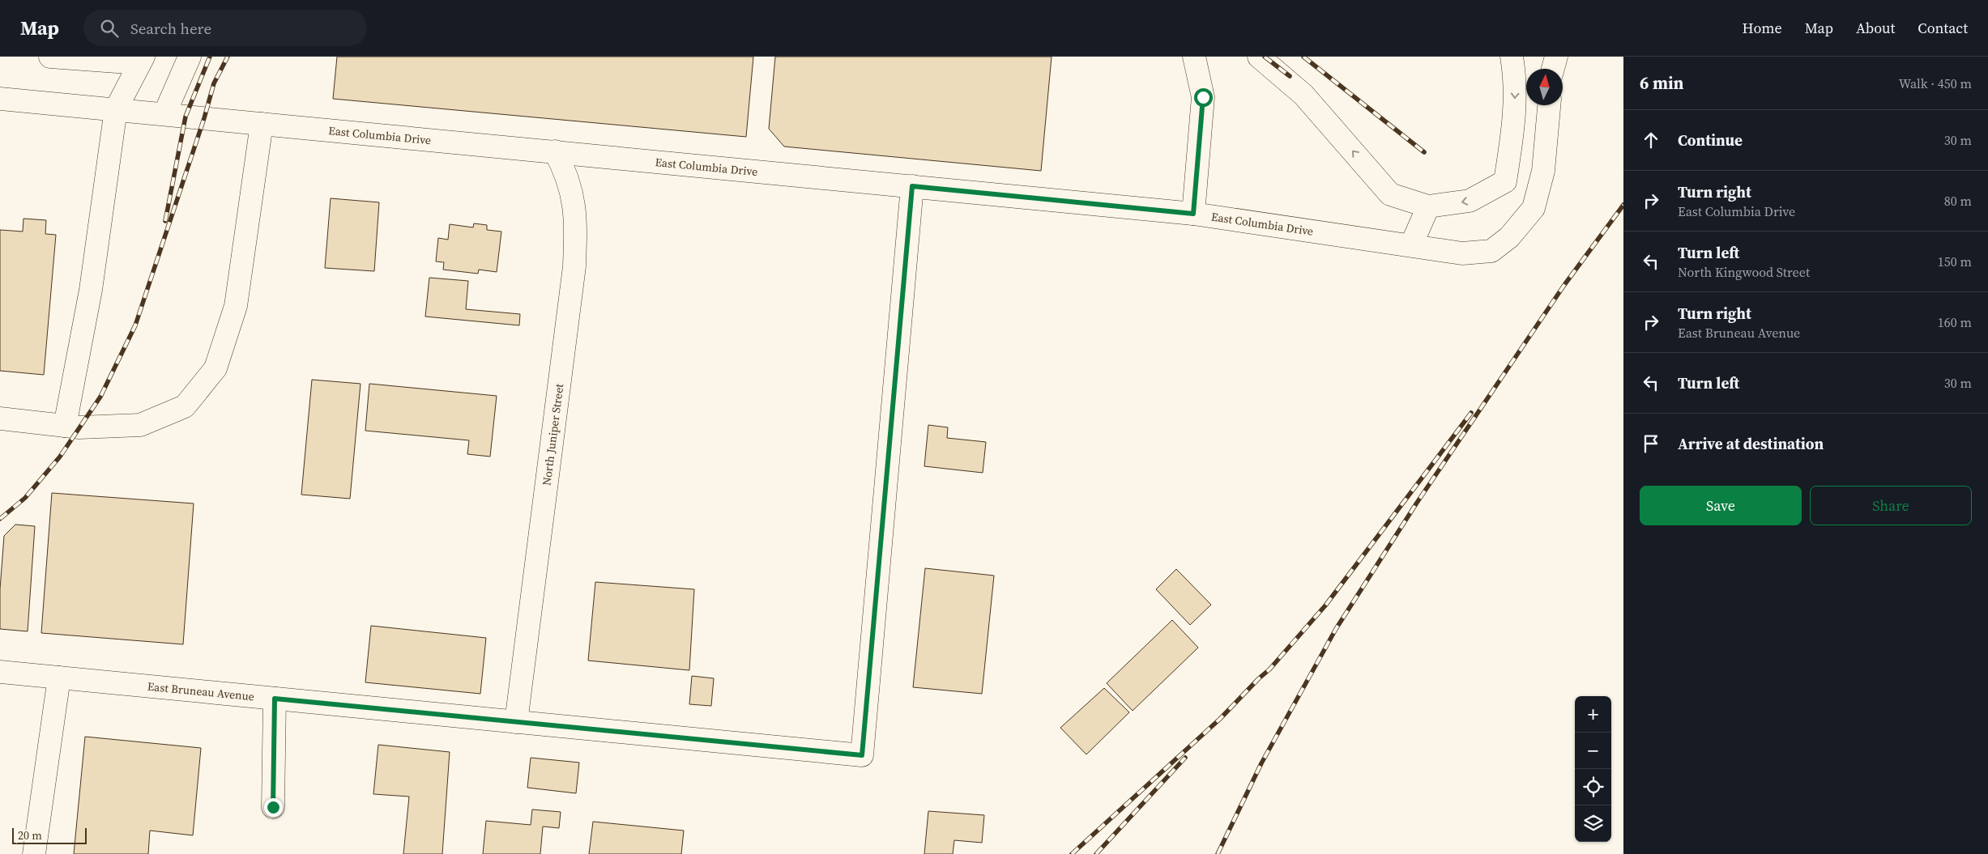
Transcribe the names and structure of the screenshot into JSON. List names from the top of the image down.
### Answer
{
  "streets": {
    "street": ["East Columbia Drive", "North Juniper Street", "East Bruneau Avenue"]
  },
  "crossings": [
    ["East Columbia Drive", "North Juniper Street"],
    ["East Columbia Drive", "East Bruneau Avenue"],
    ["North Juniper Street", "East Bruneau Avenue"]
  ],
  "scale_bar": "20 m",
  "north": "top",
  "page": {
    "header": "Map",
    "search": "Search here",
    "nav": [
      "Home",
      "Map",
      "About",
      "Contact"
    ],
    "heading": ["6 min", "Walk · 450 m"],
    "list": [
      ["Continue", "30 m"],
      ["Turn right", "East Columbia Drive", "80 m"],
      ["Turn left", "North Kingwood Street", "150 m"],
      ["Turn right", "East Bruneau Avenue", "160 m"],
      ["Turn left", "30 m"],
      "Arrive at destination"
    ],
    "buttons": ["Save", "Share"],
    "map_buttons": ["+", "−"],
    "scale": "20 m"
  }
}
